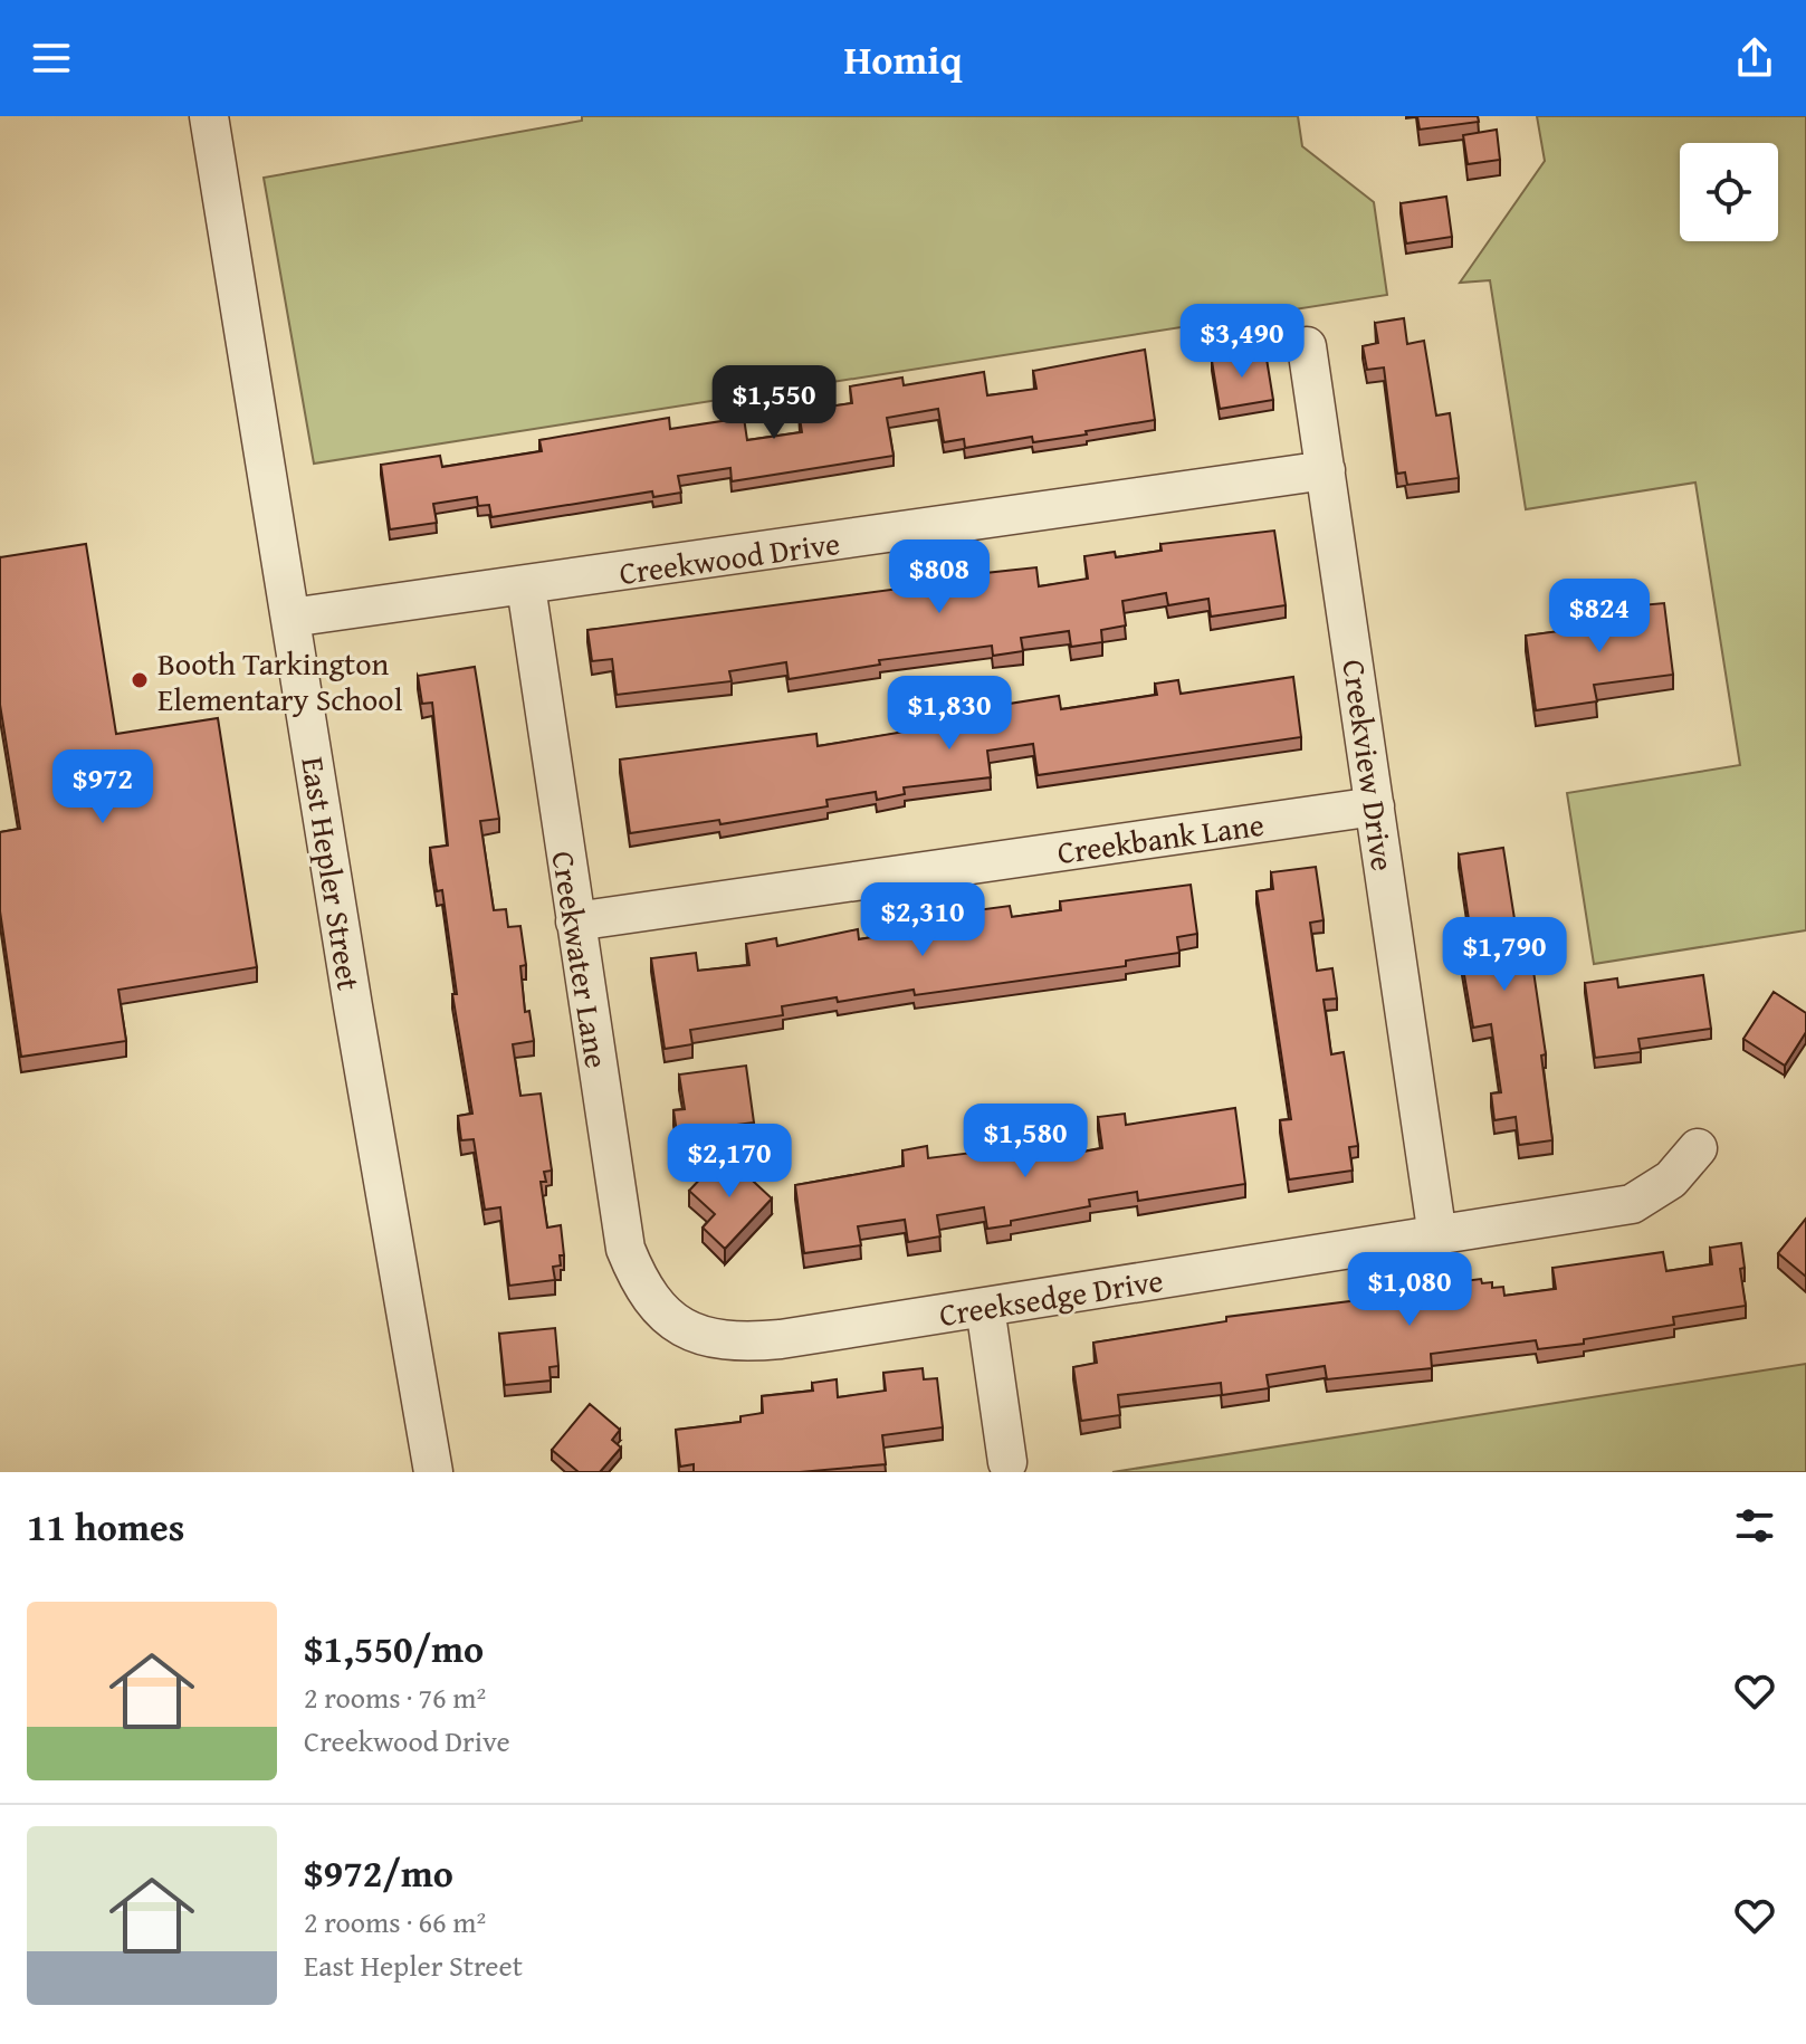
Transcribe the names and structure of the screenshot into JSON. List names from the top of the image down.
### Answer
{
  "streets": {
    "street": [
      "Creekwood Drive",
      "Creekview Drive",
      "Creekbank Lane",
      "East Hepler Street",
      "Creekwater Lane",
      "Creeksedge Drive"
    ]
  },
  "crossings": [
    ["Creekwood Drive", "Creekview Drive"],
    ["Creekwood Drive", "East Hepler Street"],
    ["Creekwood Drive", "Creekwater Lane"],
    ["Creekview Drive", "Creekbank Lane"],
    ["Creekview Drive", "Creeksedge Drive"],
    ["Creekbank Lane", "Creekwater Lane"],
    ["Creekwater Lane", "Creeksedge Drive"]
  ],
  "places": ["Booth Tarkington Elementary School"],
  "page": {
    "header": "Homiq",
    "price": [
      "$3,490",
      "$1,550",
      "$808",
      "$824",
      "$1,830",
      "$972",
      "$2,310",
      "$1,790",
      "$1,580",
      "$2,170",
      "$1,080"
    ],
    "heading": "11 homes",
    "list": [
      {
        "name": "$1,550/mo",
        "note": "2 rooms · 76 m² · Creekwood Drive"
      },
      {
        "name": "$972/mo",
        "note": "2 rooms · 66 m² · East Hepler Street"
      }
    ]
  }
}
